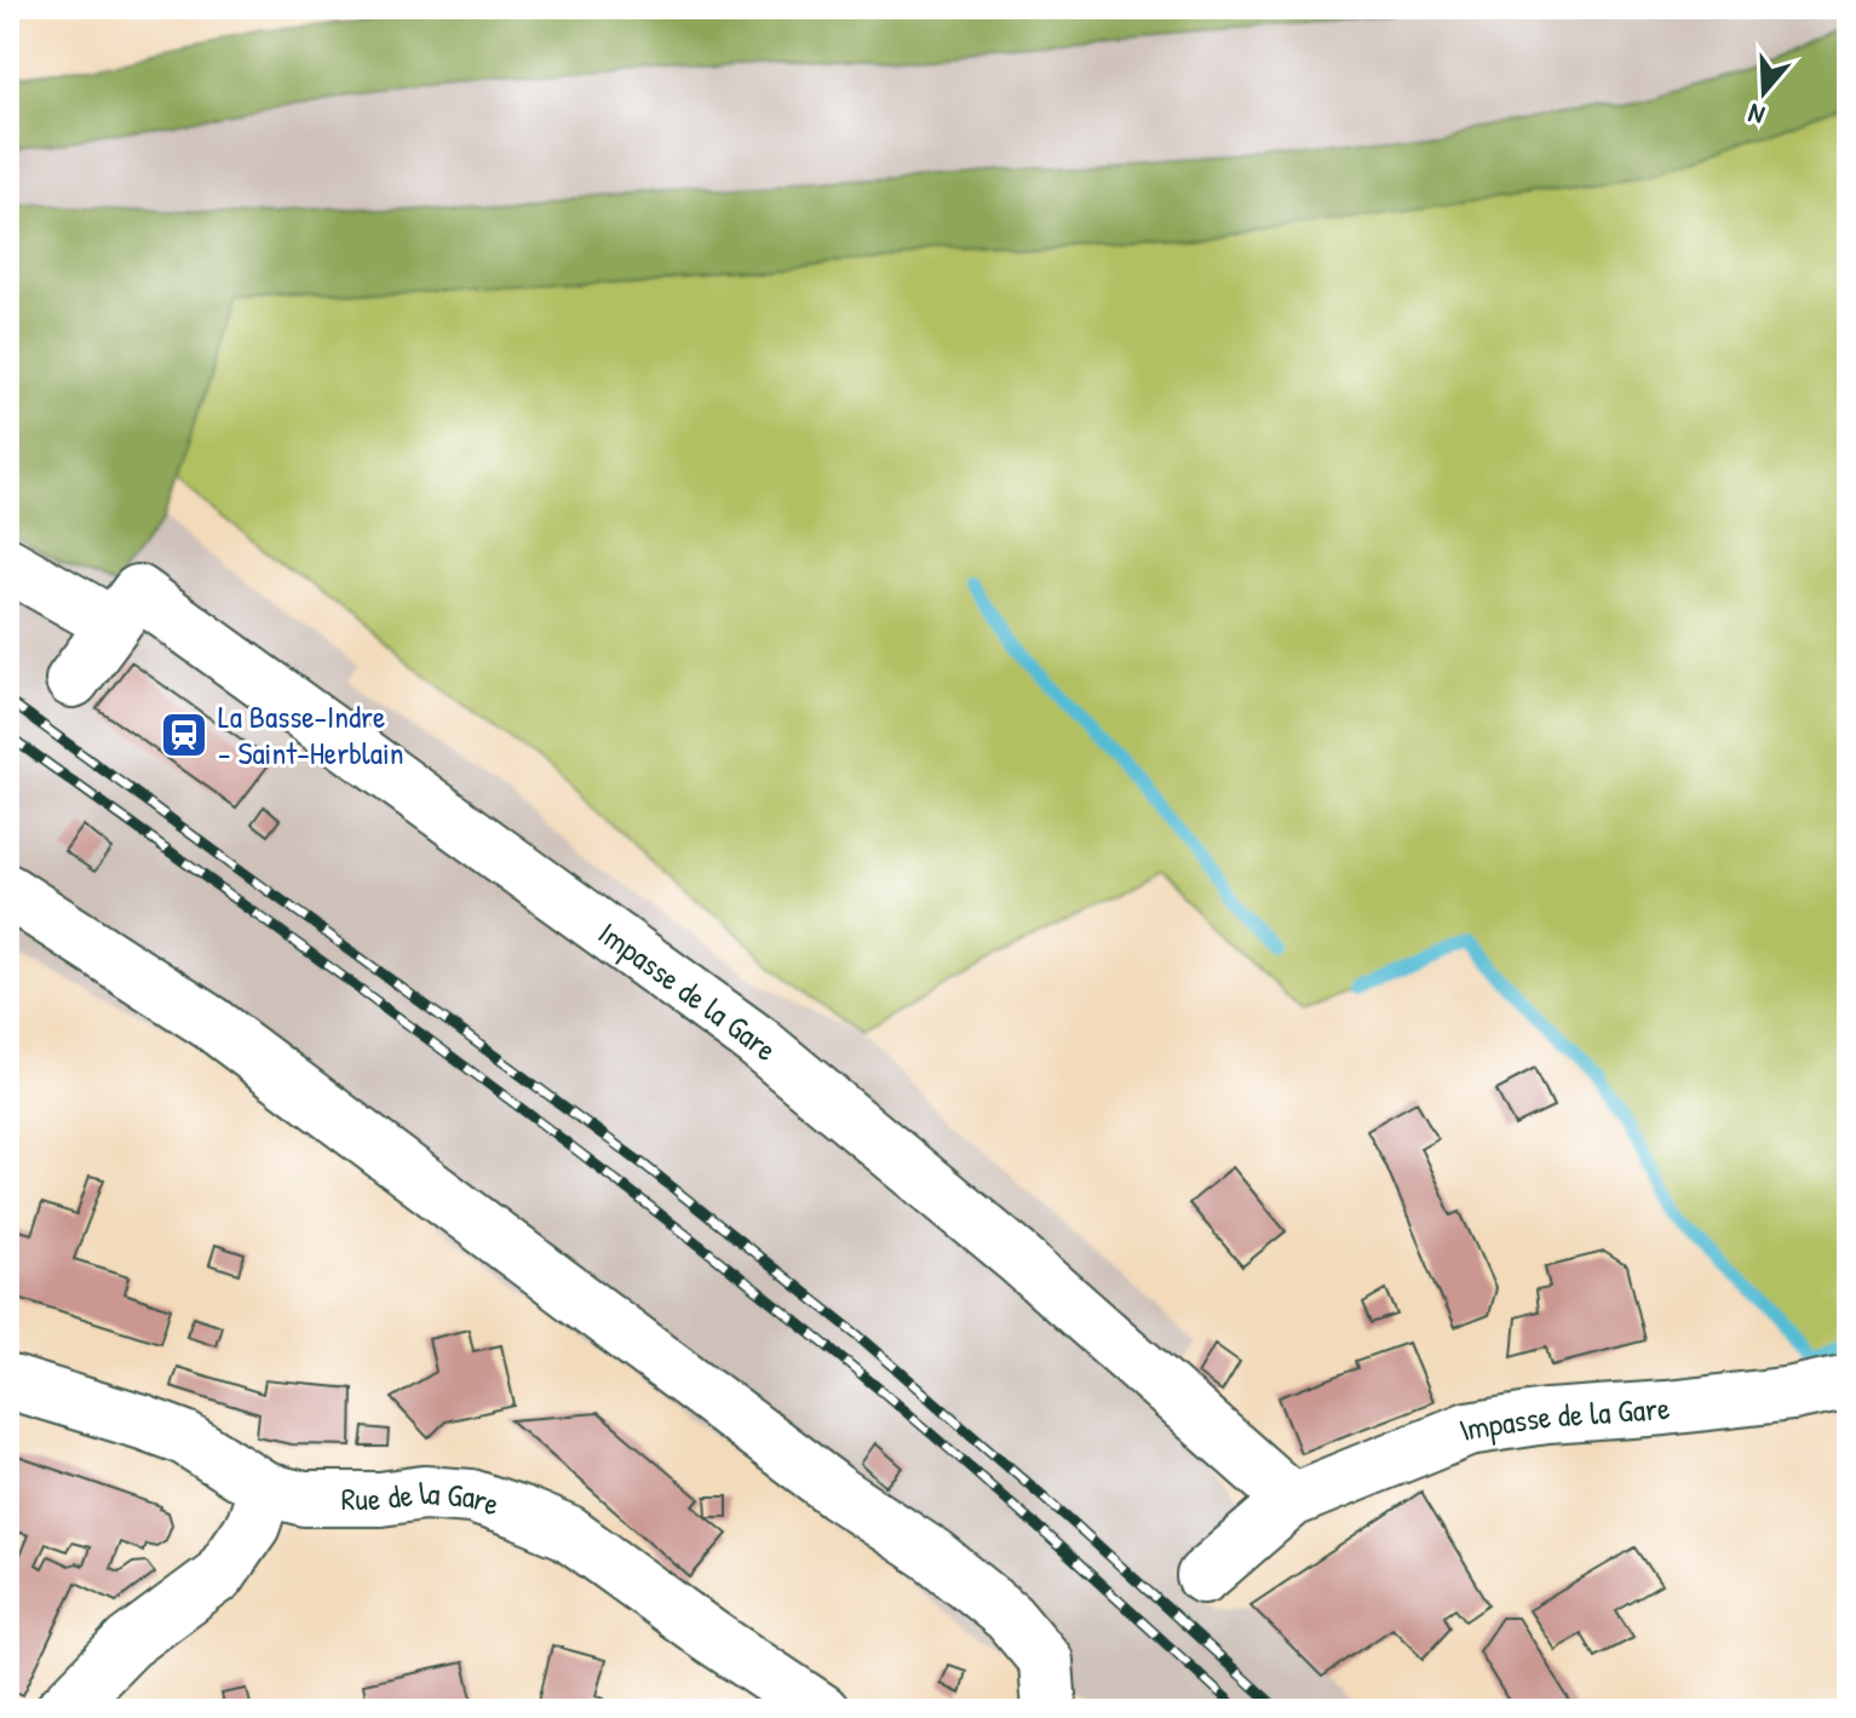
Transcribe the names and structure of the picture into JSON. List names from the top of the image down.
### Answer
{
  "streets": {
    "street": ["Impasse de la Gare", "Rue de la Gare"]
  },
  "places": {
    "station": ["La Basse-Indre - Saint-Herblain"]
  },
  "north": "bottom"
}
